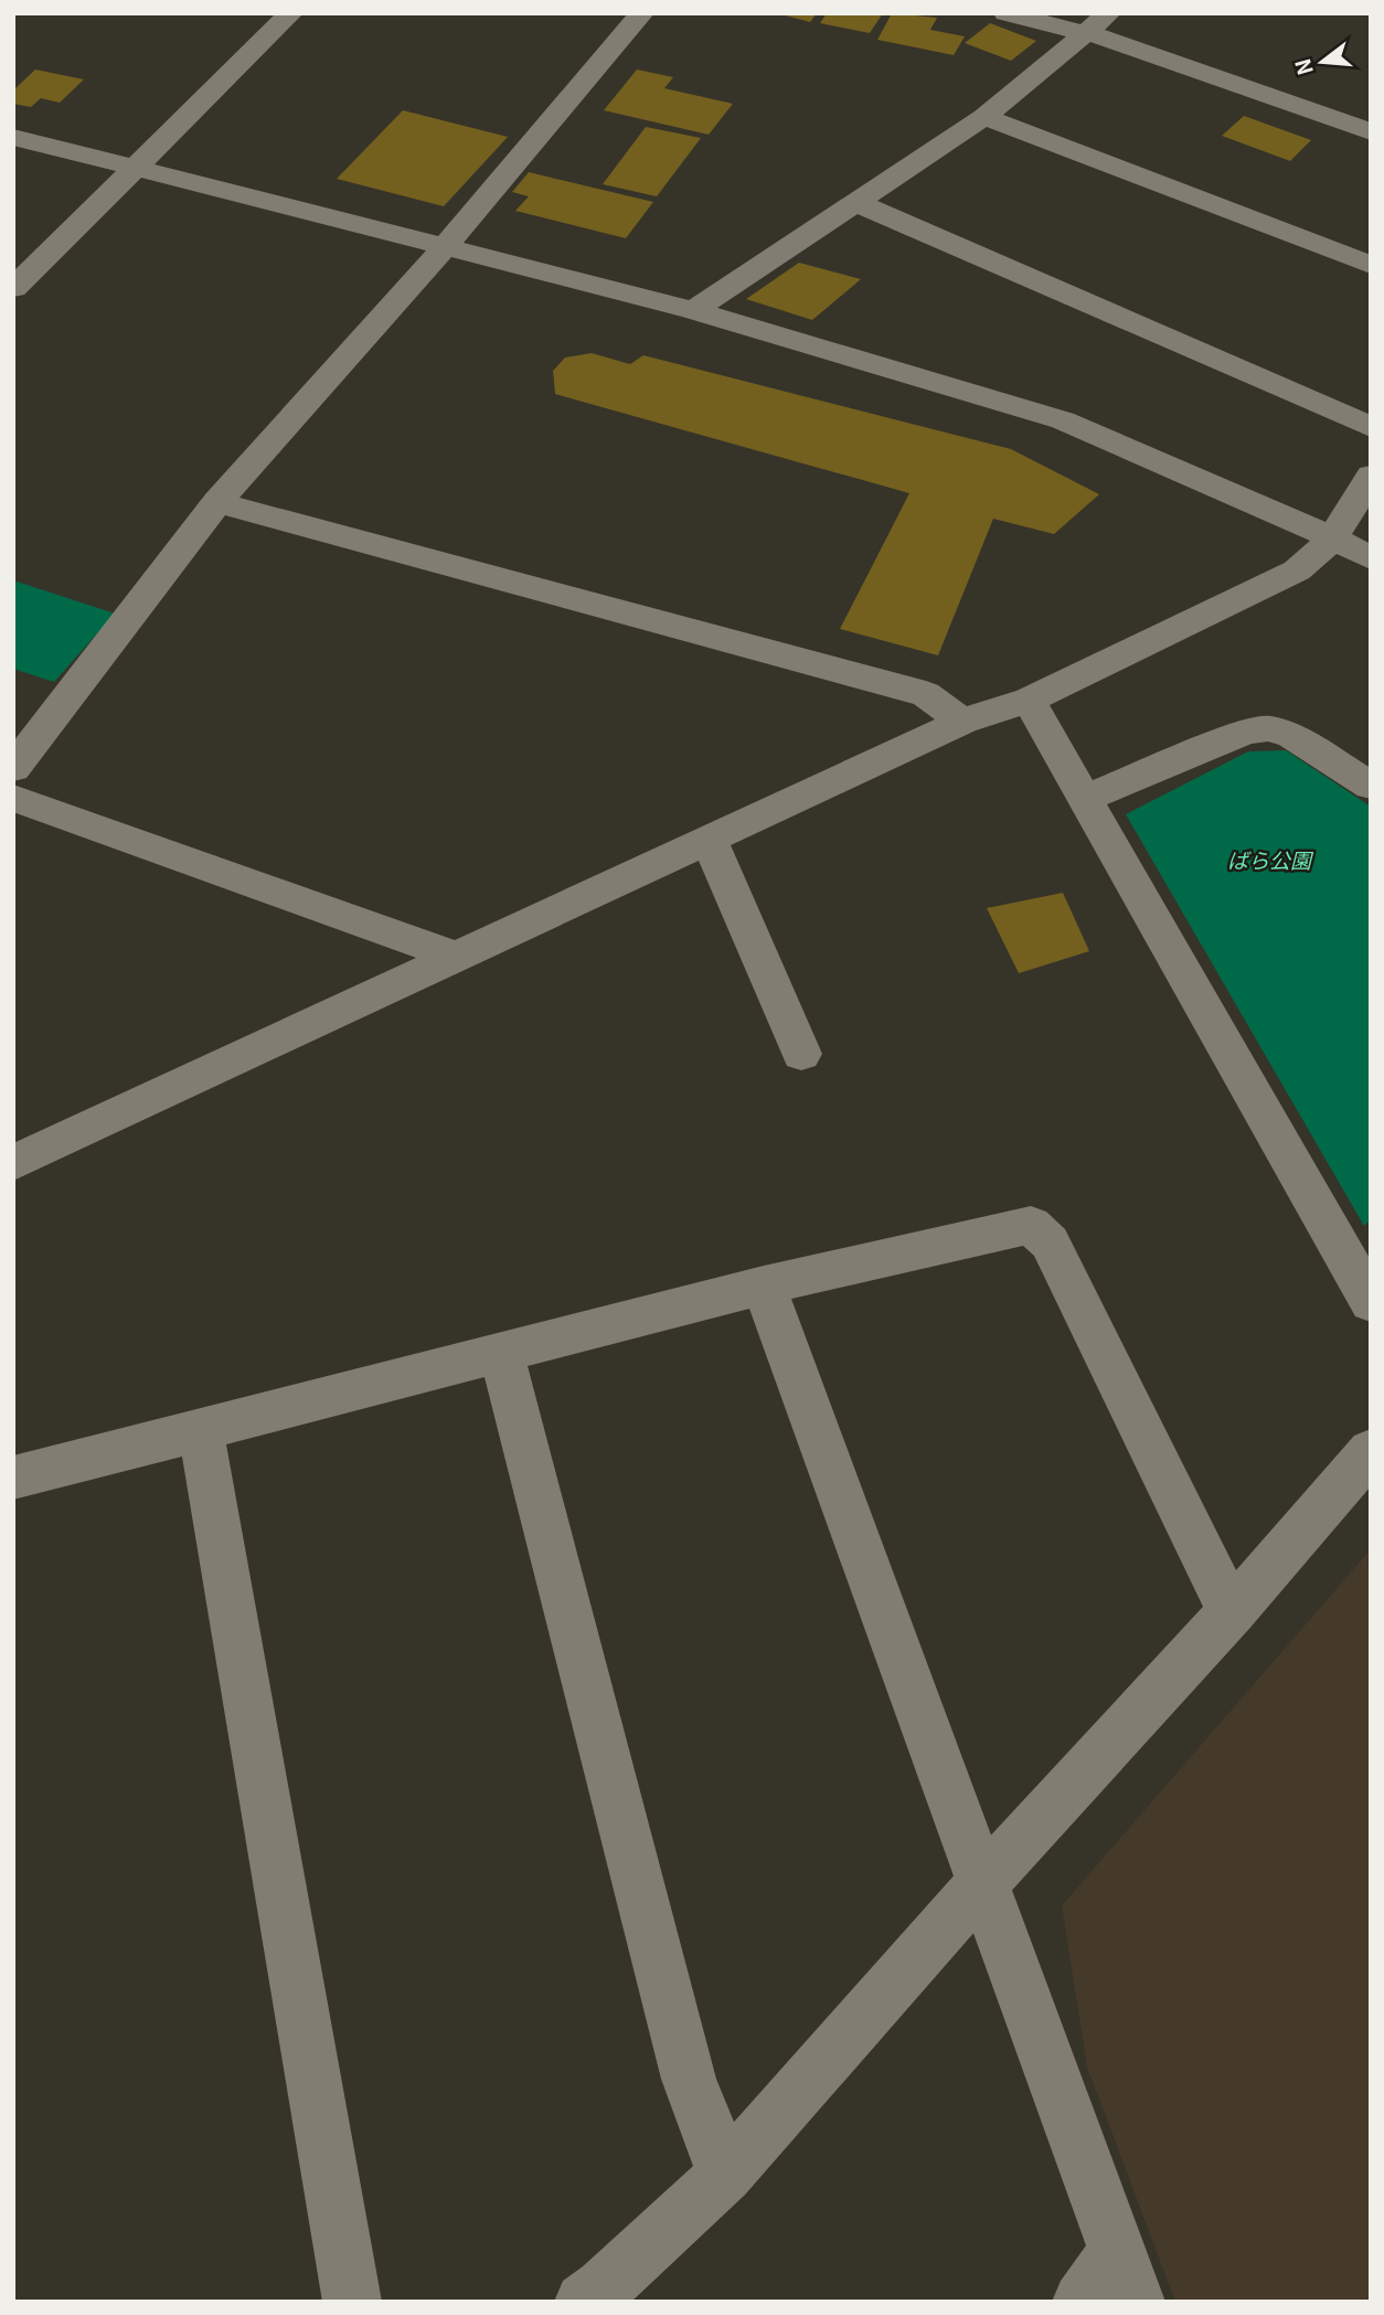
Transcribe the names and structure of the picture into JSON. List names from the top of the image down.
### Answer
{
  "parks": ["ばら公園"],
  "north": "left"
}
